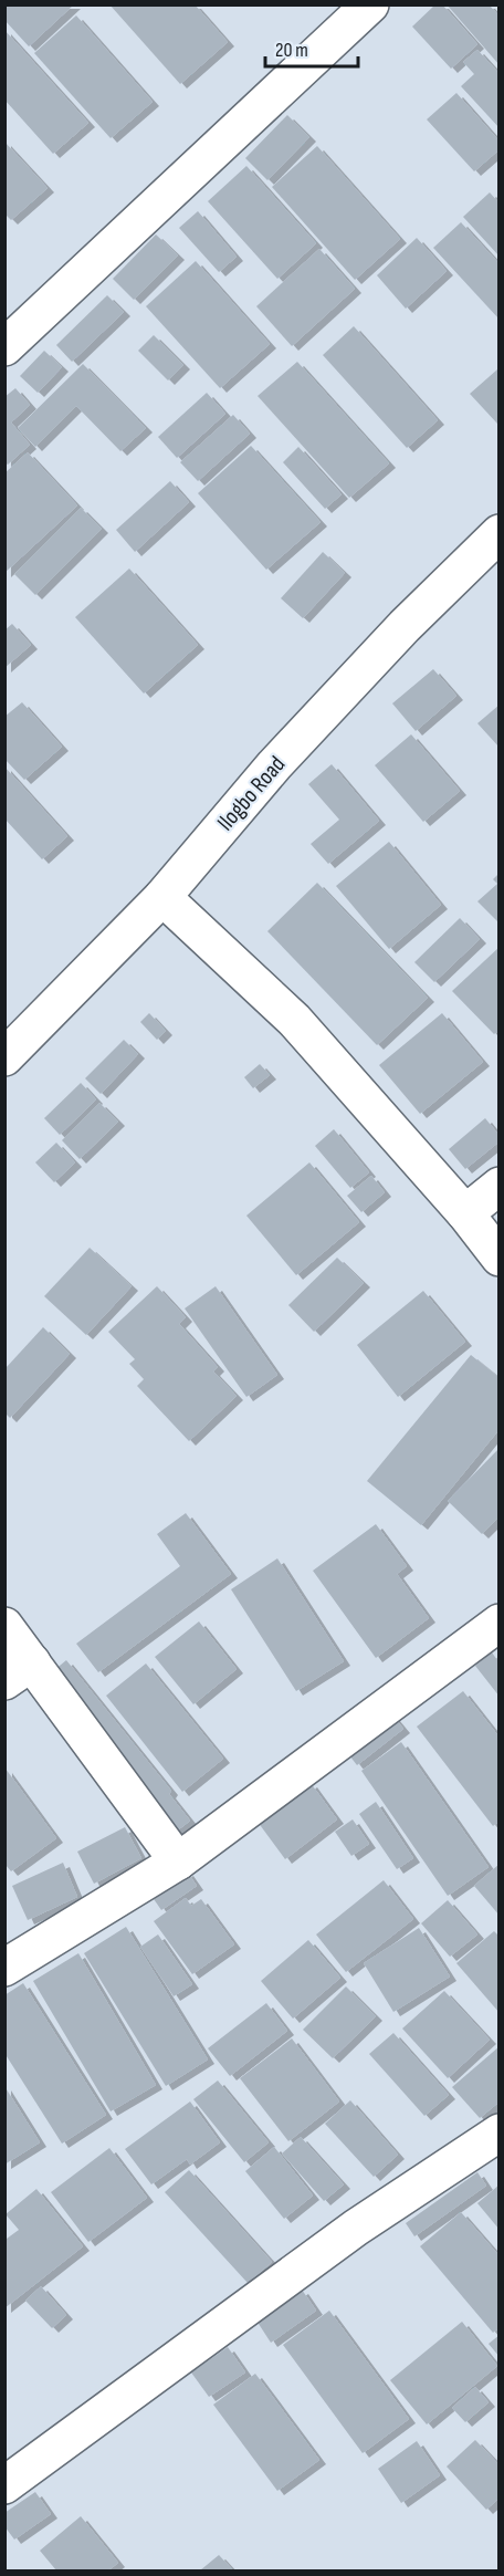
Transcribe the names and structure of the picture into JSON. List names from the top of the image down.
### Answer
{
  "streets": {
    "street": ["Ilogbo Road"]
  },
  "scale_bar": "20 m"
}
